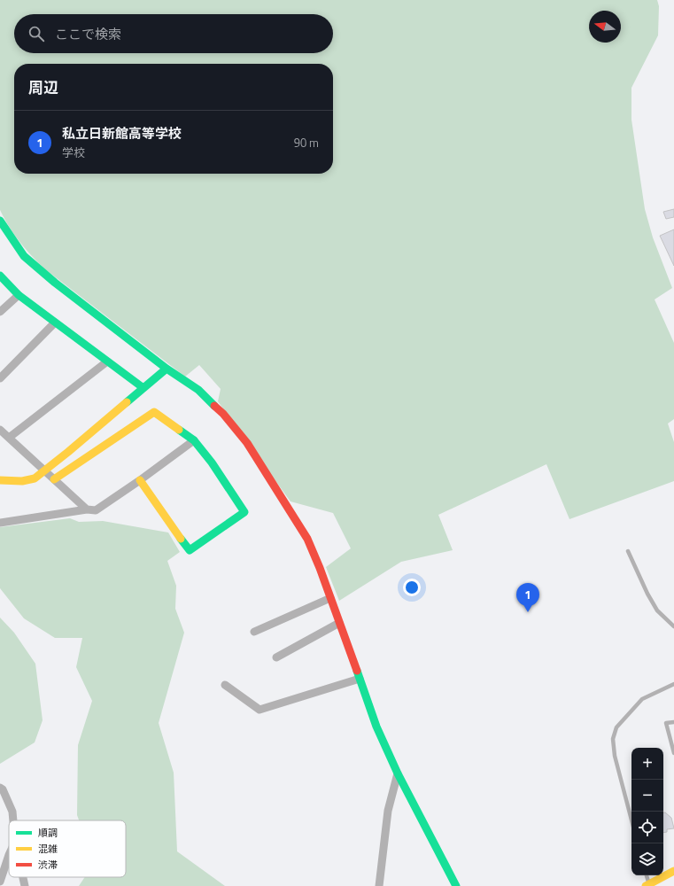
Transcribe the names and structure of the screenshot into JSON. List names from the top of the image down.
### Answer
{
  "legend": ["順調", "混雑", "渋滞"],
  "north": "left",
  "page": {
    "search": "ここで検索",
    "heading": "周辺",
    "list": [
      {
        "mark": "1",
        "name": "私立日新館高等学校",
        "note": "学校",
        "value": "90 m"
      }
    ],
    "pins": "1",
    "map_buttons": ["+", "−"]
  }
}
